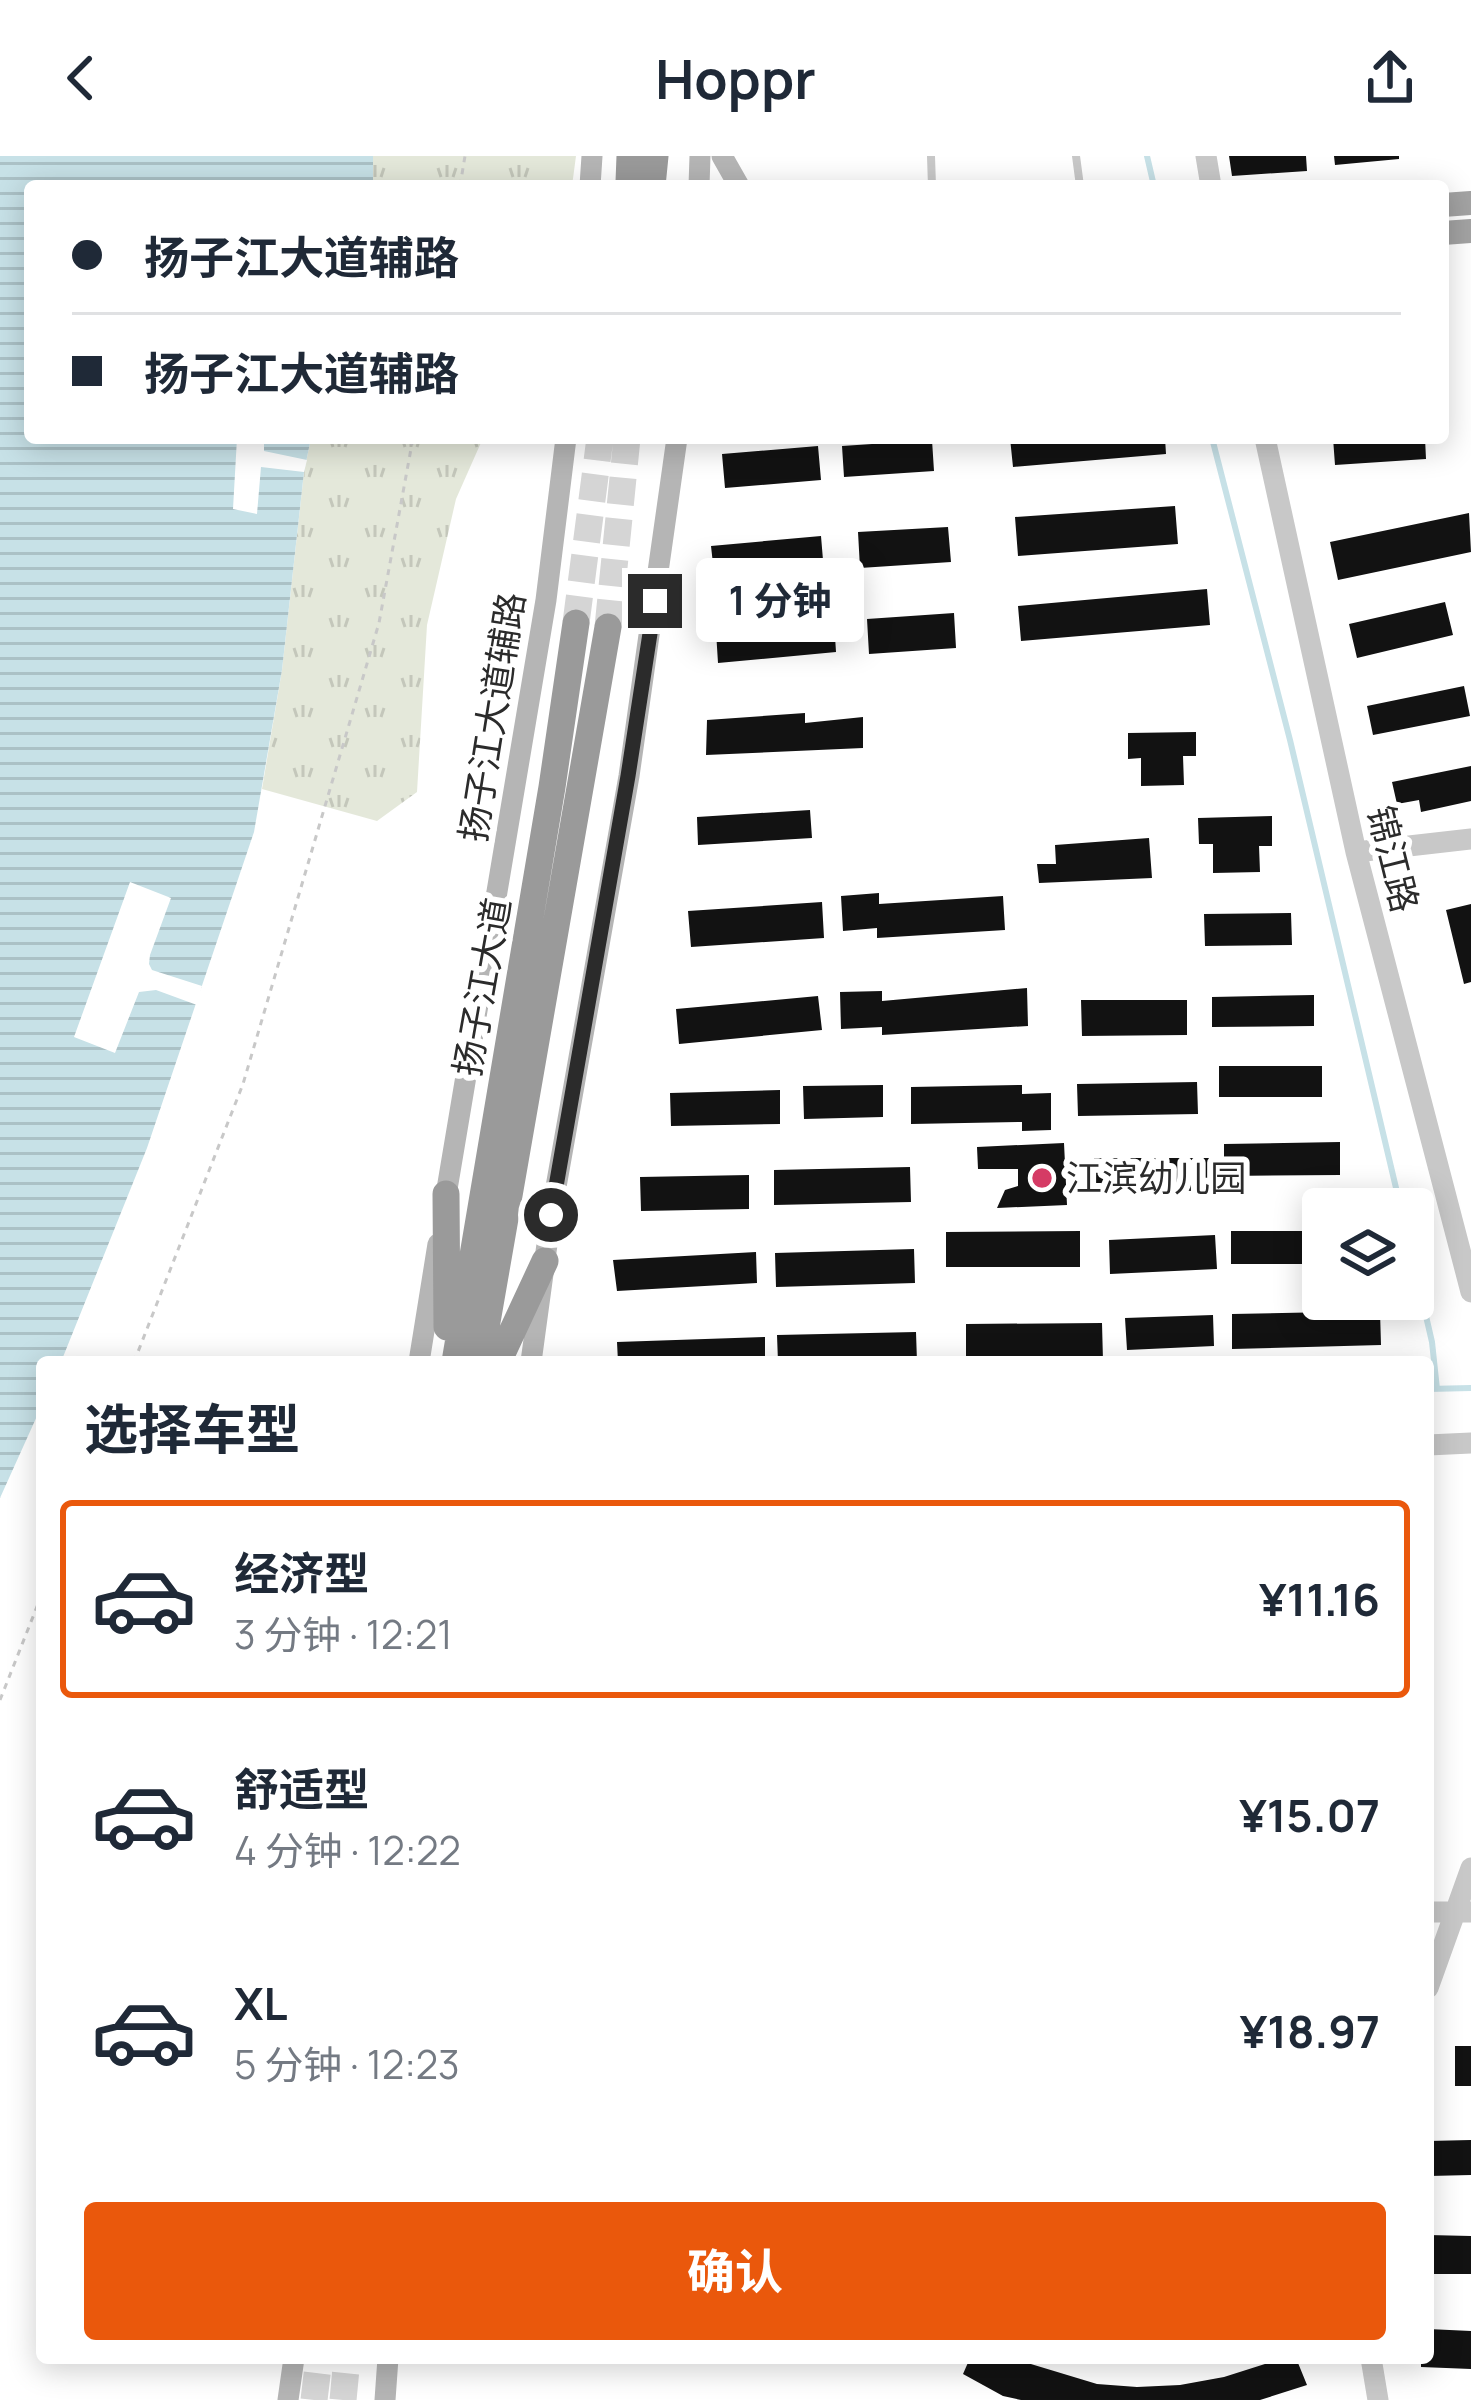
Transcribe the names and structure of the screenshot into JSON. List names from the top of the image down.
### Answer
{
  "streets": {
    "highway": ["扬子江大道"],
    "main road": ["扬子江大道辅路"],
    "street": ["锦江路"]
  },
  "places": ["江滨幼儿园"],
  "page": {
    "header": "Hoppr",
    "banner": ["扬子江大道辅路", "扬子江大道辅路"],
    "bubble": "1 分钟",
    "heading": "选择车型",
    "list": [
      {
        "name": "经济型",
        "note": "3 分钟 · 12:21",
        "value": "¥11.16"
      },
      {
        "name": "舒适型",
        "note": "4 分钟 · 12:22",
        "value": "¥15.07"
      },
      {
        "name": "XL",
        "note": "5 分钟 · 12:23",
        "value": "¥18.97"
      }
    ],
    "buttons": "确认"
  }
}
